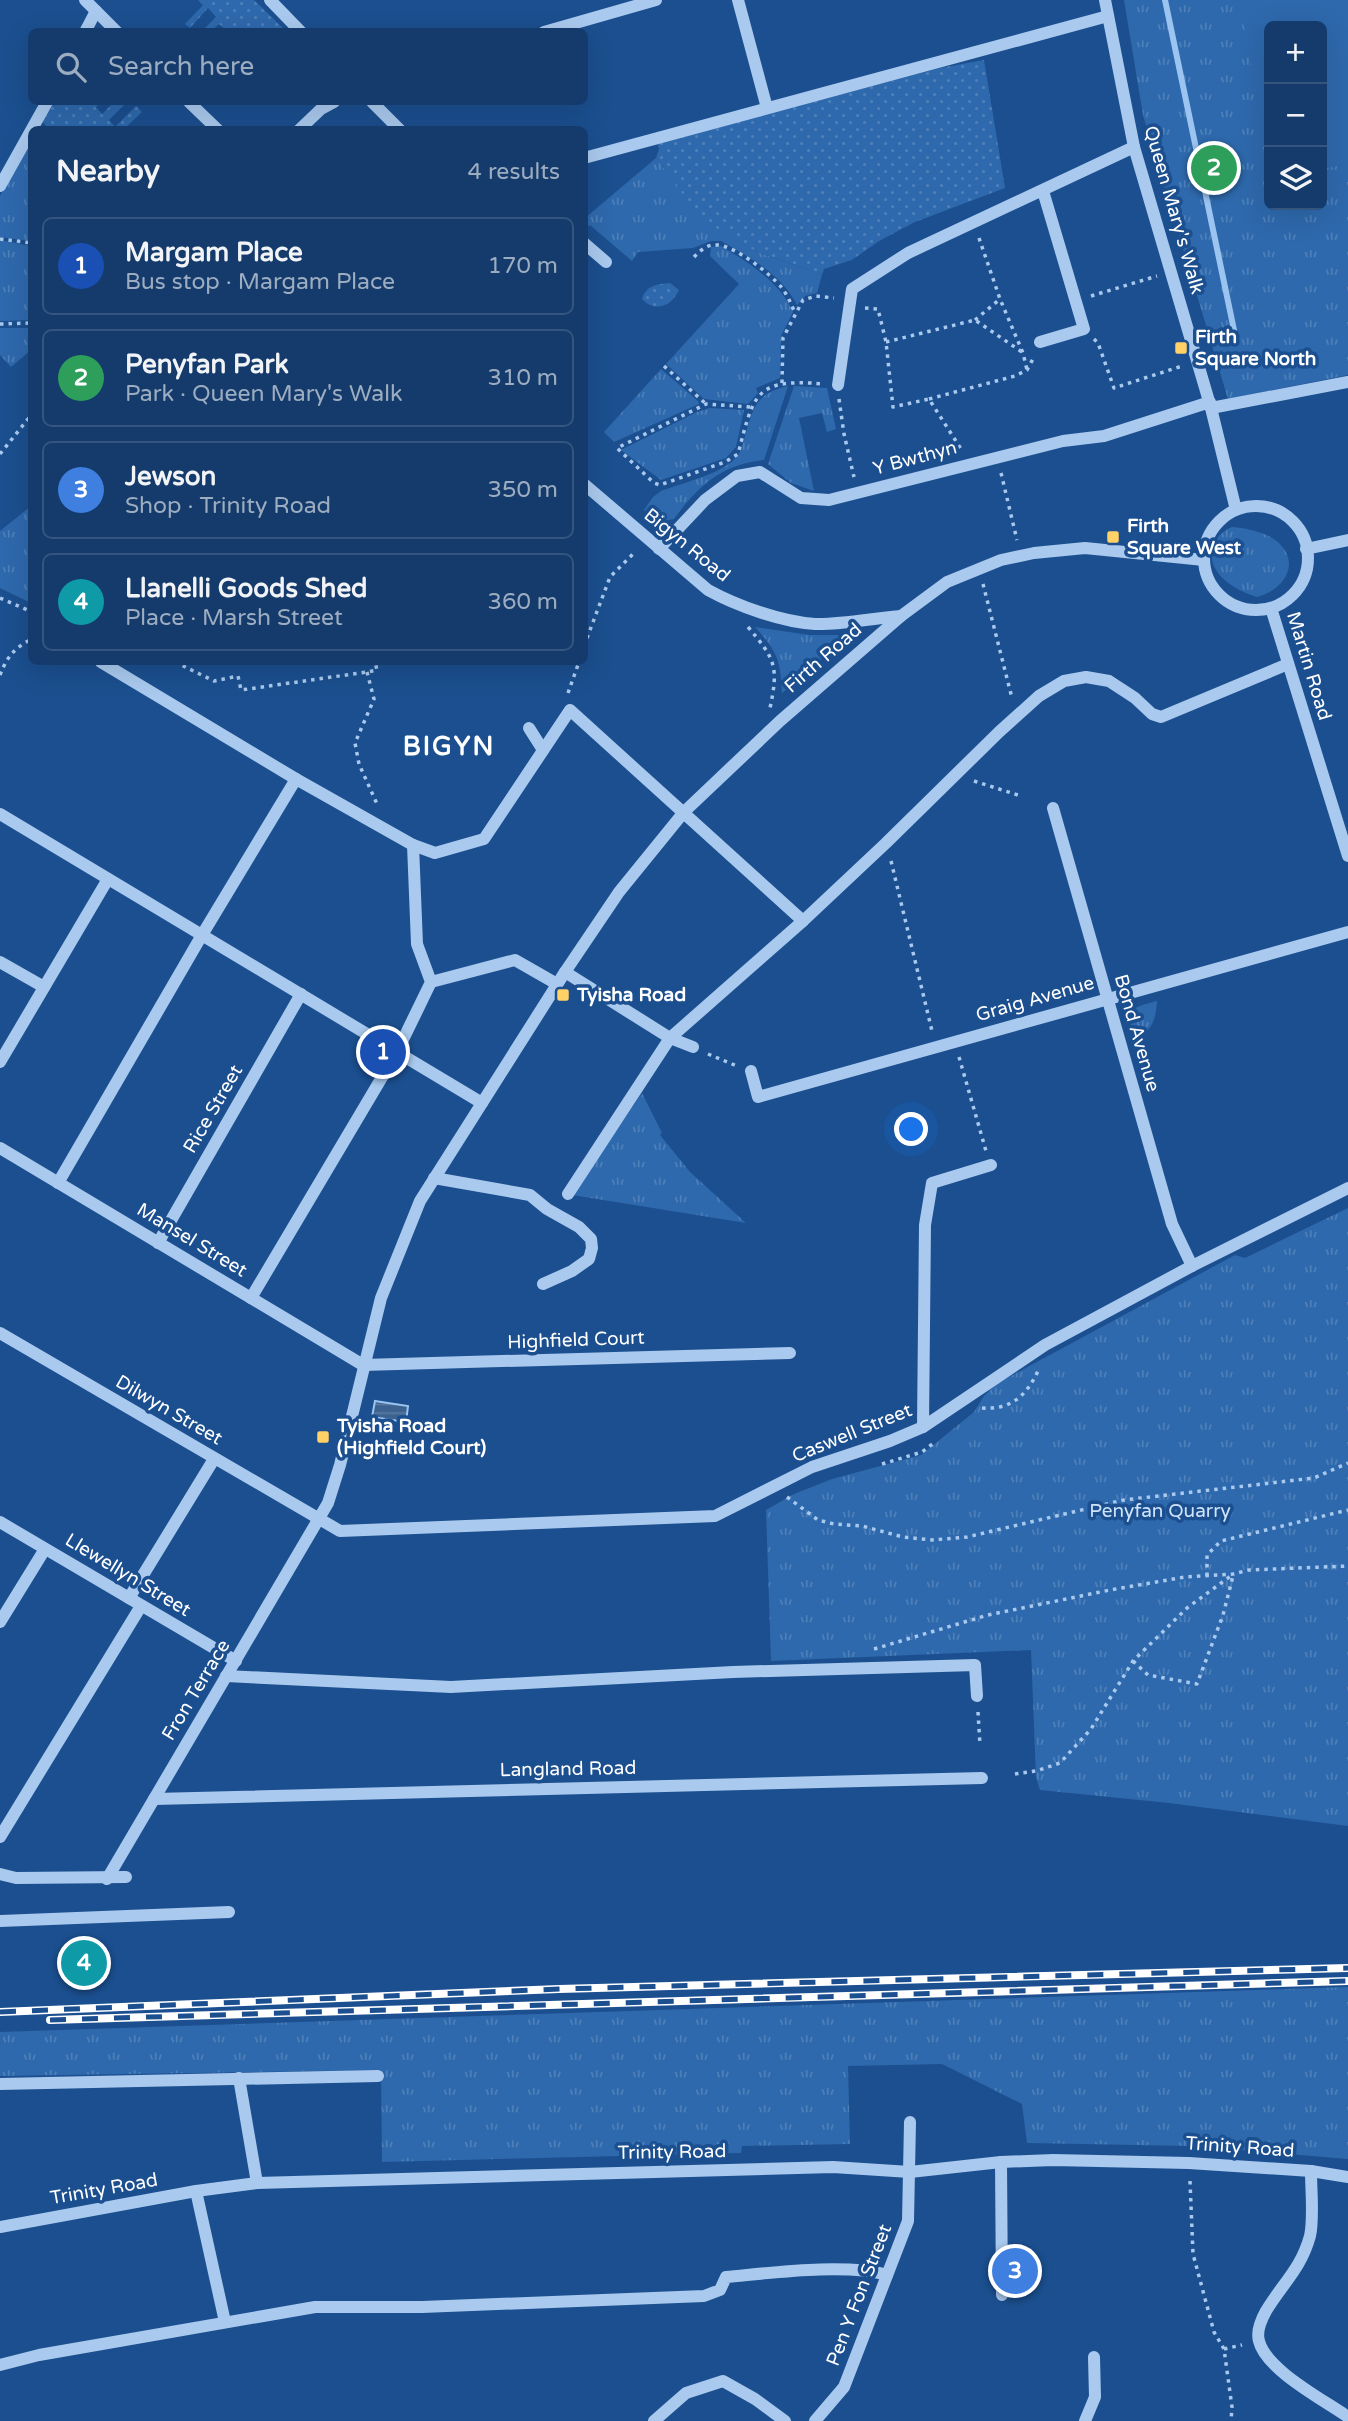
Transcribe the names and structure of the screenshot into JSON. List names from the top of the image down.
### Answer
{
  "streets": {
    "street": [
      "Queen Mary's Walk",
      "Y Bwthyn",
      "Bigyn Road",
      "Firth Road",
      "Martin Road",
      "Graig Avenue",
      "Bond Avenue",
      "Rice Street",
      "Mansel Street",
      "Highfield Court",
      "Dilwyn Street",
      "Caswell Street",
      "Llewellyn Street",
      "Fron Terrace",
      "Langland Road",
      "Trinity Road",
      "Pen Y Fon Street"
    ]
  },
  "crossings": [
    ["Queen Mary's Walk", "Y Bwthyn"],
    ["Queen Mary's Walk", "Firth Road"],
    ["Queen Mary's Walk", "Martin Road"],
    ["Y Bwthyn", "Bigyn Road"],
    ["Bigyn Road", "Firth Road"],
    ["Firth Road", "Martin Road"],
    ["Graig Avenue", "Bond Avenue"],
    ["Bond Avenue", "Caswell Street"],
    ["Rice Street", "Mansel Street"],
    ["Mansel Street", "Highfield Court"],
    ["Dilwyn Street", "Caswell Street"],
    ["Dilwyn Street", "Fron Terrace"],
    ["Caswell Street", "Fron Terrace"],
    ["Llewellyn Street", "Fron Terrace"],
    ["Fron Terrace", "Langland Road"],
    ["Trinity Road", "Pen Y Fon Street"]
  ],
  "districts": ["BIGYN"],
  "parks": ["Penyfan Quarry"],
  "places": {
    "transit": [
      "Firth Square North",
      "Firth Square West",
      "Tyisha Road",
      "Tyisha Road (Highfield Court)"
    ]
  },
  "page": {
    "map_buttons": ["+", "−"],
    "search": "Search here",
    "heading": ["Nearby", "4 results"],
    "pins": [
      "2",
      "1",
      "4",
      "3"
    ],
    "list": [
      {
        "mark": "1",
        "name": "Margam Place",
        "note": "Bus stop · Margam Place",
        "value": "170 m"
      },
      {
        "mark": "2",
        "name": "Penyfan Park",
        "note": "Park · Queen Mary's Walk",
        "value": "310 m"
      },
      {
        "mark": "3",
        "name": "Jewson",
        "note": "Shop · Trinity Road",
        "value": "350 m"
      },
      {
        "mark": "4",
        "name": "Llanelli Goods Shed",
        "note": "Place · Marsh Street",
        "value": "360 m"
      }
    ]
  }
}
